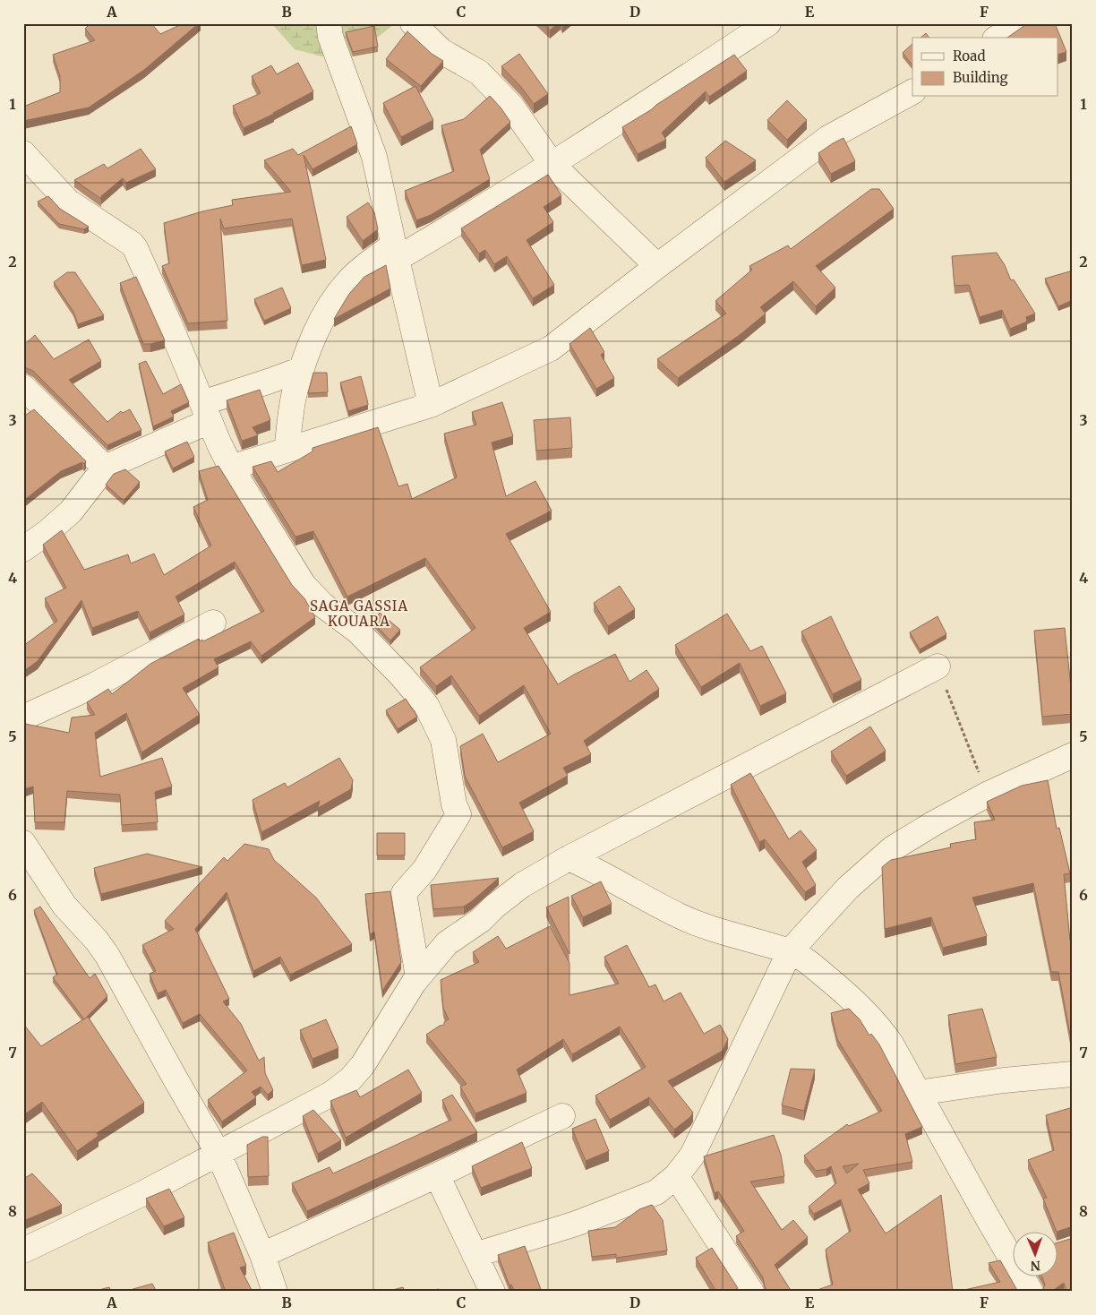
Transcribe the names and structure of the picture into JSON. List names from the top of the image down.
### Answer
{
  "districts": ["SAGA GASSIA KOUARA"],
  "legend": ["Road", "Building"],
  "north": "bottom",
  "grid": {
    "columns": [
      "A",
      "B",
      "C",
      "D",
      "E",
      "F"
    ],
    "rows": [
      "1",
      "2",
      "3",
      "4",
      "5",
      "6",
      "7",
      "8"
    ]
  }
}
